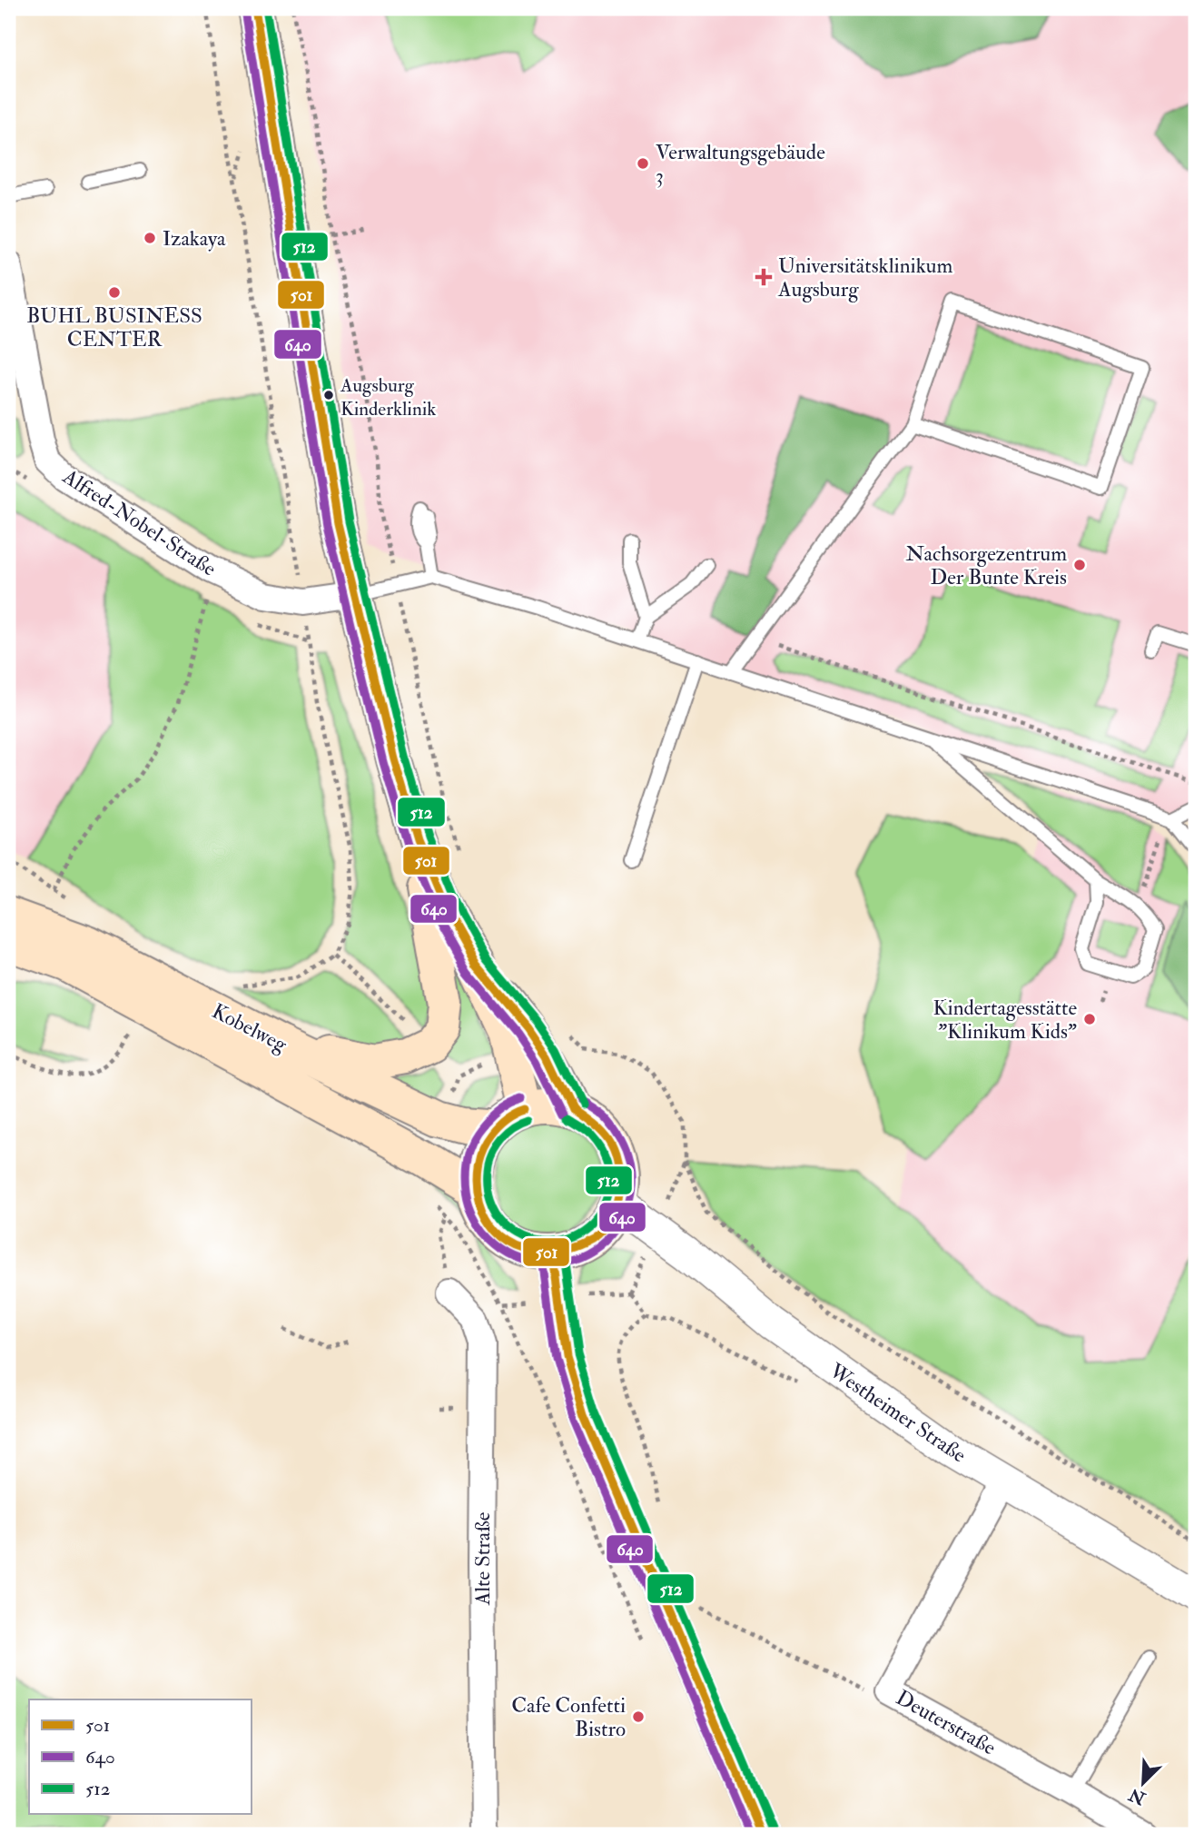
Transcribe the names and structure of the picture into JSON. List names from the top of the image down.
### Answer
{
  "streets": {
    "main road": ["Kobelweg"],
    "street": [
      "Alfred-Nobel-Straße",
      "Westheimer Straße",
      "Alte Straße",
      "Deuterstraße"
    ]
  },
  "crossings": [
    ["Kobelweg", "Westheimer Straße"],
    ["Westheimer Straße", "Deuterstraße"]
  ],
  "places": {
    "other": [
      "Verwaltungsgebäude 3",
      "Izakaya",
      "BUHL BUSINESS CENTER",
      "Augsburg Kinderklinik",
      "Nachsorgezentrum Der Bunte Kreis",
      "Kindertagesstätte \"Klinikum Kids\"",
      "Cafe Confetti Bistro"
    ],
    "health": ["Universitätsklinikum Augsburg"]
  },
  "lines": ["transit line 501", "transit line 512", "transit line 640"],
  "legend": ["501", "640", "512"],
  "north": "bottom left"
}
